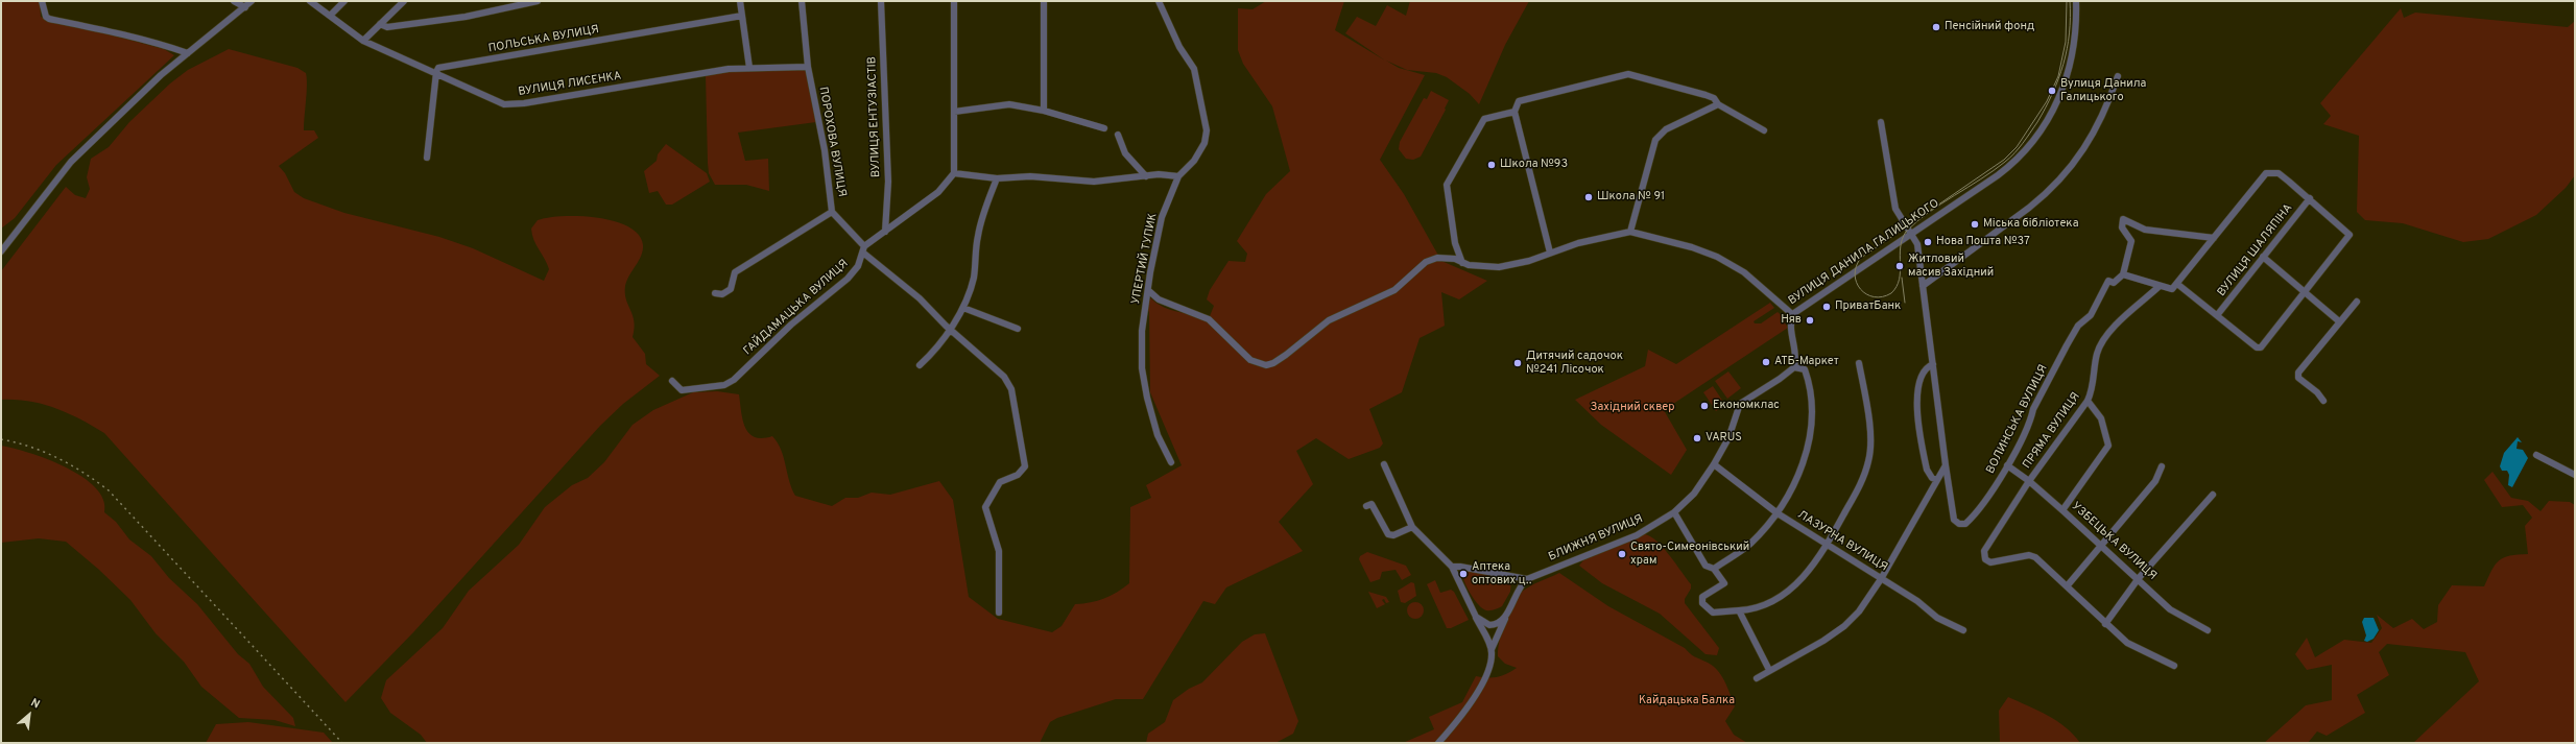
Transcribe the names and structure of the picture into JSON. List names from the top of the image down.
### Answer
{
  "streets": {
    "street": [
      "ПОЛЬСЬКА ВУЛИЦЯ",
      "ВУЛИЦЯ ЛИСЕНКА",
      "ВУЛИЦЯ ЕНТУЗІАСТІВ",
      "ПОРОХОВА ВУЛИЦЯ",
      "ВУЛИЦЯ ШАЛЯПІНА",
      "ВУЛИЦЯ ДАНИЛА ГАЛИЦЬКОГО",
      "УПЕРТИЙ ТУПИК",
      "ГАЙДАМАЦЬКА ВУЛИЦЯ",
      "ВОЛИНСЬКА ВУЛИЦЯ",
      "ПРЯМА ВУЛИЦЯ",
      "БЛИЖНЯ ВУЛИЦЯ",
      "ЛАЗУРНА ВУЛИЦЯ",
      "УЗБЕЦЬКА ВУЛИЦЯ"
    ]
  },
  "crossings": [
    ["ПОЛЬСЬКА ВУЛИЦЯ", "ВУЛИЦЯ ЛИСЕНКА"],
    ["ВУЛИЦЯ ЛИСЕНКА", "ПОРОХОВА ВУЛИЦЯ"],
    ["ВУЛИЦЯ ЕНТУЗІАСТІВ", "ГАЙДАМАЦЬКА ВУЛИЦЯ"],
    ["ВУЛИЦЯ ДАНИЛА ГАЛИЦЬКОГО", "УПЕРТИЙ ТУПИК"],
    ["ВУЛИЦЯ ДАНИЛА ГАЛИЦЬКОГО", "ВОЛИНСЬКА ВУЛИЦЯ"],
    ["ВОЛИНСЬКА ВУЛИЦЯ", "УЗБЕЦЬКА ВУЛИЦЯ"],
    ["ПРЯМА ВУЛИЦЯ", "УЗБЕЦЬКА ВУЛИЦЯ"],
    ["БЛИЖНЯ ВУЛИЦЯ", "ЛАЗУРНА ВУЛИЦЯ"]
  ],
  "parks": ["Західний сквер", "Кайдацька Балка"],
  "places": [
    "Пенсійний фонд",
    "Вулиця Данила Галицького",
    "Школа №93",
    "Школа № 91",
    "Міська бібліотека",
    "Нова Пошта №37",
    "Житловий масив Західний",
    "ПриватБанк",
    "Няв",
    "АТБ-Маркет",
    "Дитячий садочок №241 Лісочок",
    "Економклас",
    "VARUS",
    "Свято-Симеонівський храм",
    "Аптека оптових ц‥"
  ],
  "north": "top right"
}
